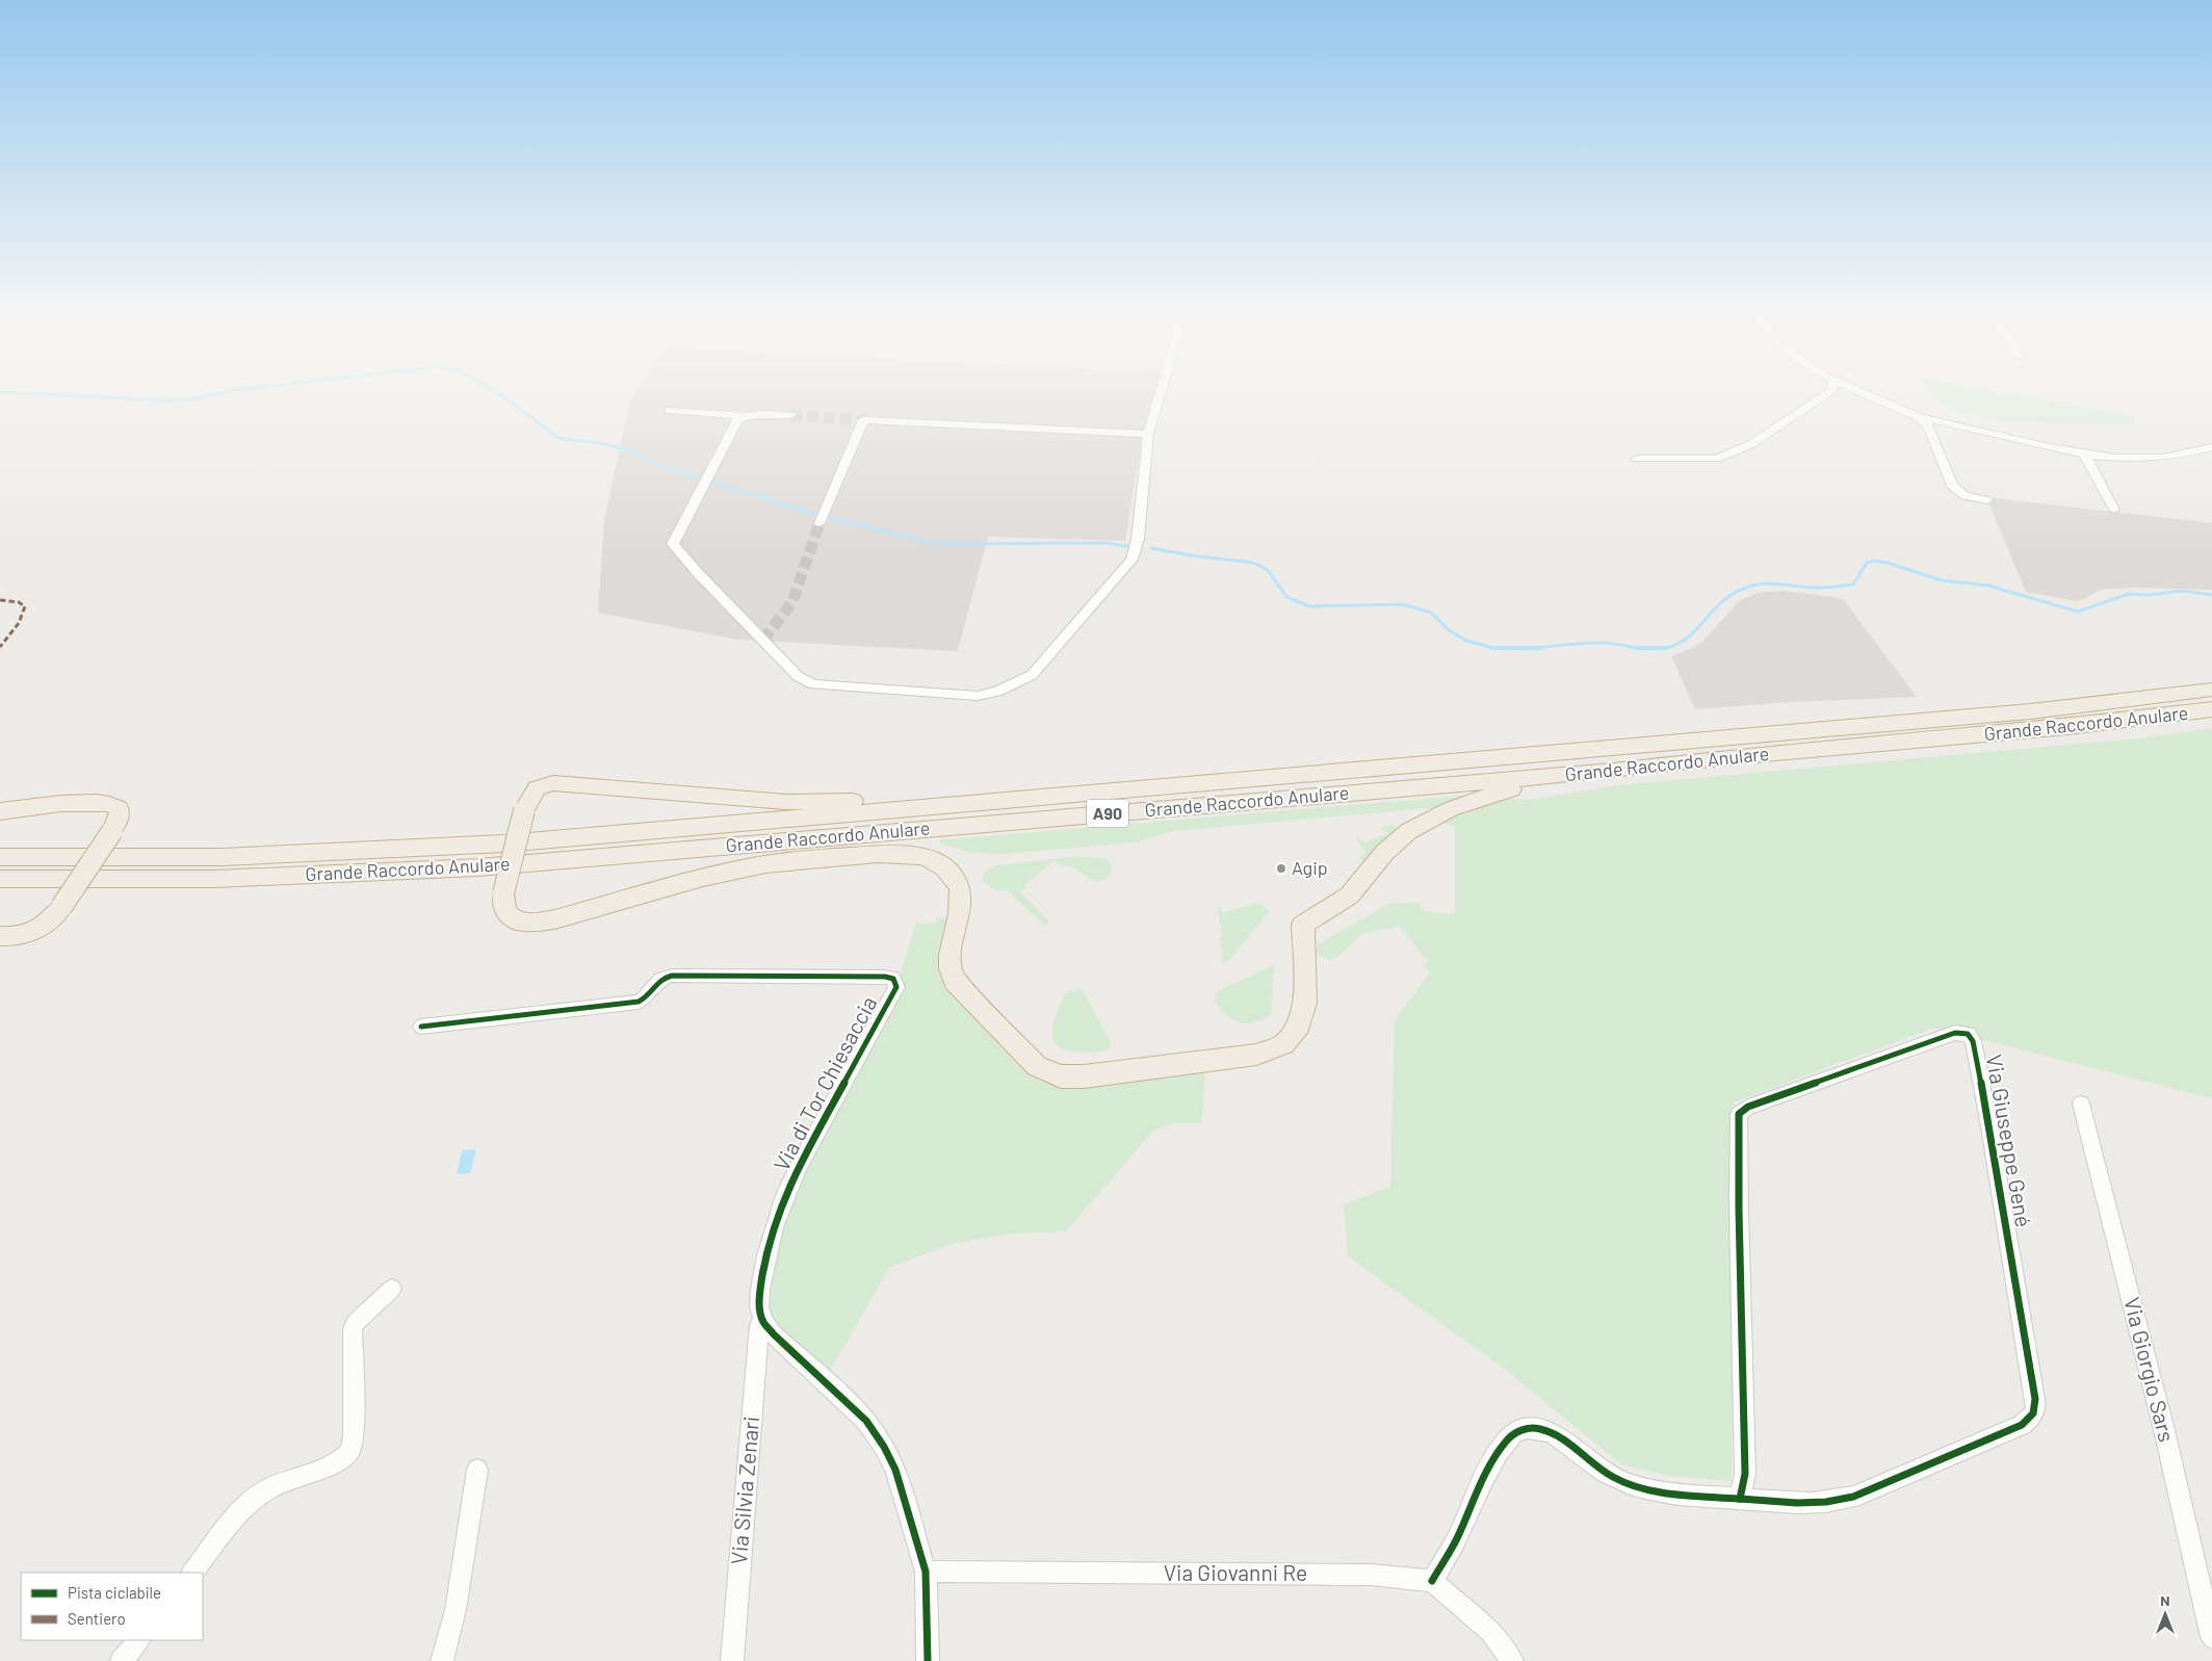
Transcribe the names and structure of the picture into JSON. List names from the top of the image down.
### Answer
{
  "streets": {
    "highway": ["Grande Raccordo Anulare", "A90"],
    "street": [
      "Via di Tor Chiesaccia",
      "Via Giuseppe Gené",
      "Via Giorgio Sars",
      "Via Silvia Zenari",
      "Via Giovanni Re"
    ]
  },
  "crossings": [
    ["Via di Tor Chiesaccia", "Via Silvia Zenari"],
    ["Via Giuseppe Gené", "Via Giovanni Re"]
  ],
  "places": ["Agip"],
  "legend": ["Pista ciclabile", "Sentiero"],
  "north": "top"
}
